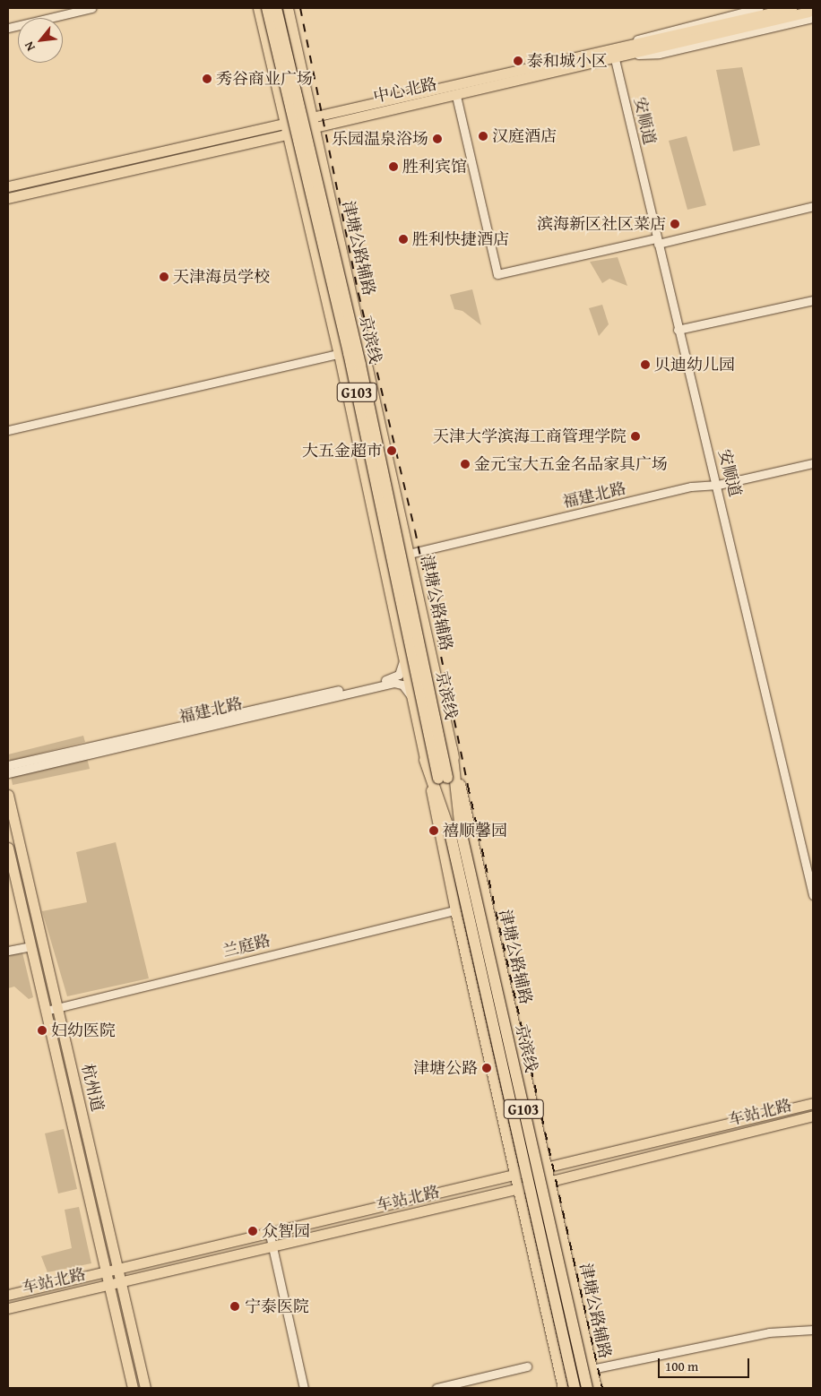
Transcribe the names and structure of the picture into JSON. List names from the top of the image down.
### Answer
{
  "streets": {
    "highway": ["京滨线", "G103"],
    "main road": [
      "中心北路",
      "津塘公路辅路",
      "杭州道",
      "车站北路"
    ],
    "street": ["安顺道", "福建北路", "兰庭路"]
  },
  "crossings": [
    ["中心北路", "安顺道"],
    ["中心北路", "津塘公路辅路"],
    ["安顺道", "福建北路"],
    ["津塘公路辅路", "G103"],
    ["津塘公路辅路", "福建北路"],
    ["津塘公路辅路", "车站北路"],
    ["京滨线", "G103"],
    ["兰庭路", "杭州道"],
    ["杭州道", "车站北路"]
  ],
  "places": [
    "泰和城小区",
    "秀谷商业广场",
    "汉庭酒店",
    "乐园温泉浴场",
    "胜利宾馆",
    "滨海新区社区菜店",
    "胜利快捷酒店",
    "天津海员学校",
    "贝迪幼儿园",
    "天津大学滨海工商管理学院",
    "大五金超市",
    "金元宝大五金名品家具广场",
    "禧顺馨园",
    "妇幼医院",
    "津塘公路",
    "众智园",
    "宁泰医院"
  ],
  "scale_bar": "100 m",
  "north": "bottom left"
}
